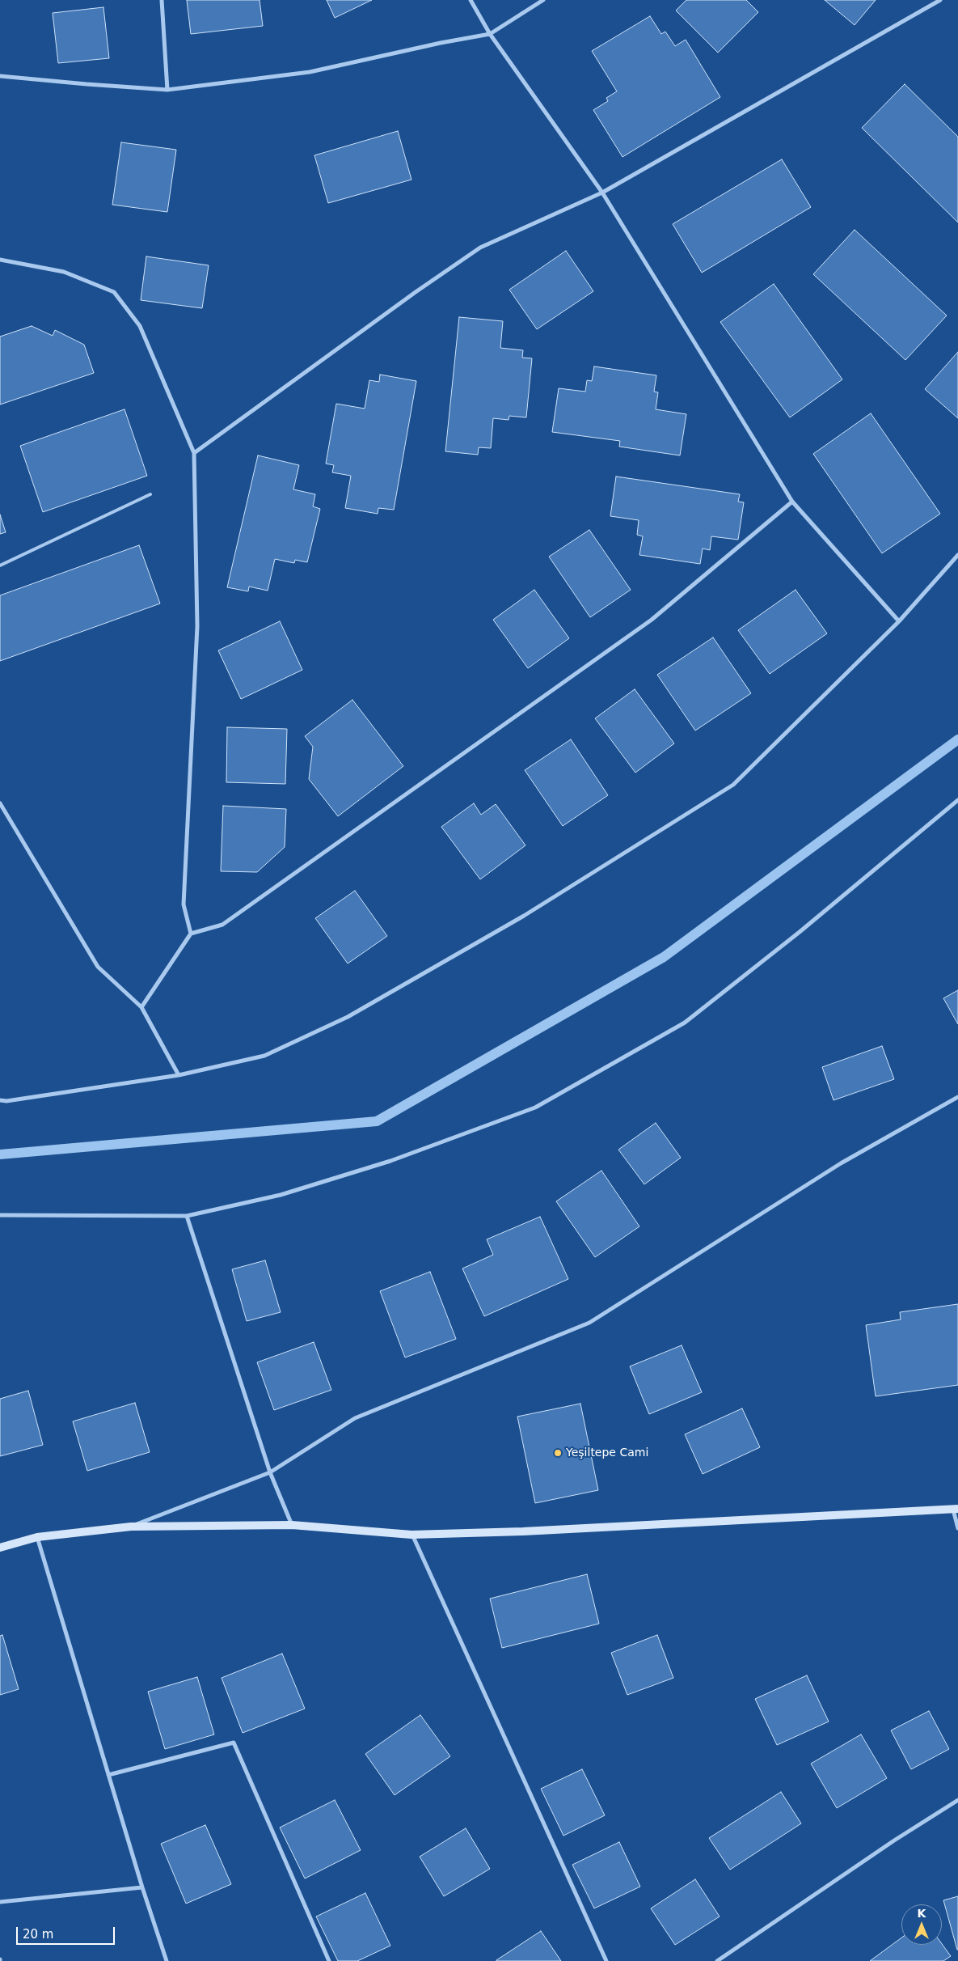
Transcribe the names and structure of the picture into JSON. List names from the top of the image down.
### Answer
{
  "places": ["Yeşiltepe Cami"],
  "scale_bar": "20 m",
  "north": "top"
}
